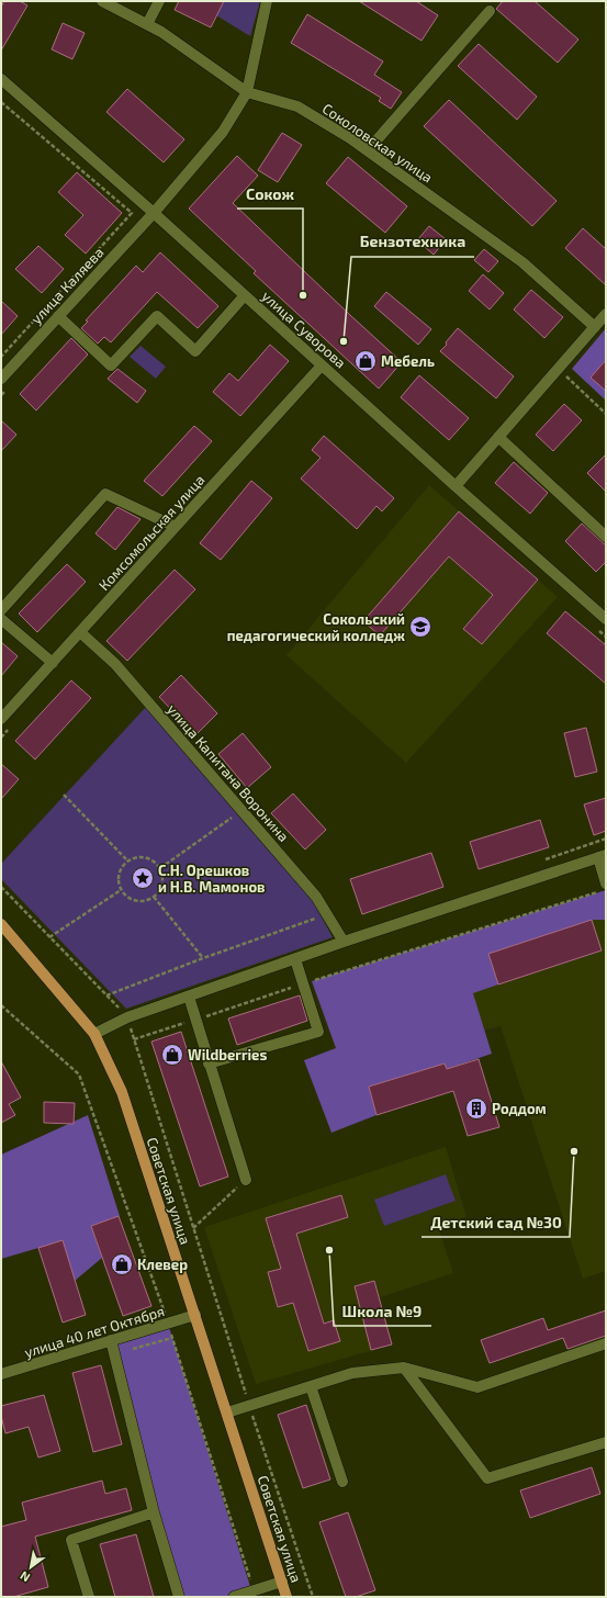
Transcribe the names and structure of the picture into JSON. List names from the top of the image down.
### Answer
{
  "streets": {
    "main road": ["Советская улица"],
    "street": [
      "Соколовская улица",
      "улица Каляева",
      "улица Суворова",
      "Комсомольская улица",
      "улица Капитана Воронина",
      "улица 40 лет Октября"
    ]
  },
  "crossings": [
    ["Соколовская улица", "улица Каляева"],
    ["улица Каляева", "улица Суворова"],
    ["улица Суворова", "Комсомольская улица"],
    ["Комсомольская улица", "улица Капитана Воронина"],
    ["Советская улица", "улица 40 лет Октября"]
  ],
  "places": {
    "other": [
      "Сокож",
      "Бензотехника",
      "Детский сад №30",
      "Школа №9"
    ],
    "shop": ["Мебель", "Wildberries", "Клевер"],
    "school or university": ["Сокольский педагогический колледж"],
    "place": ["С.Н. Орешков и Н.В. Мамонов"],
    "building": ["Роддом"]
  },
  "north": "bottom left"
}
